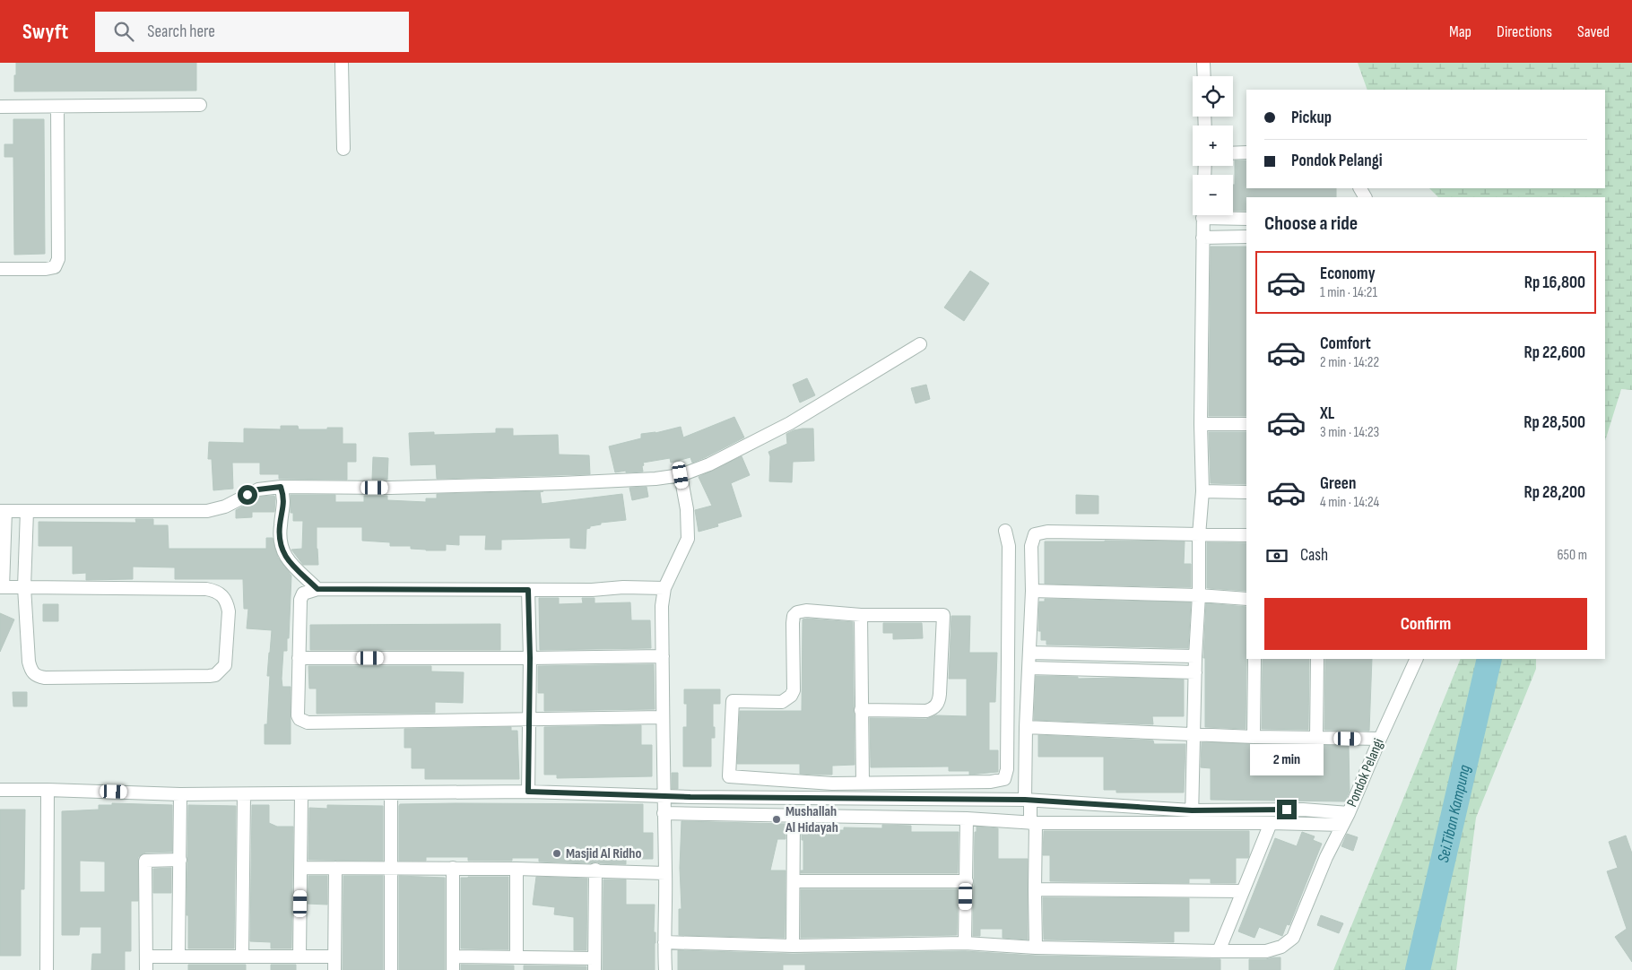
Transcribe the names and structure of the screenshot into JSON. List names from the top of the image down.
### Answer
{
  "streets": {
    "street": ["Pondok Pelangi"]
  },
  "water": ["Sei.Tiban Kampung"],
  "places": ["Mushallah Al Hidayah", "Masjid Al Ridho"],
  "page": {
    "header": "Swyft",
    "search": "Search here",
    "nav": ["Map", "Directions", "Saved"],
    "map_buttons": ["+", "−"],
    "banner": ["Pickup", "Pondok Pelangi"],
    "heading": "Choose a ride",
    "list": [
      {
        "name": "Economy",
        "note": "1 min · 14:21",
        "value": "Rp 16,800"
      },
      {
        "name": "Comfort",
        "note": "2 min · 14:22",
        "value": "Rp 22,600"
      },
      {
        "name": "XL",
        "note": "3 min · 14:23",
        "value": "Rp 28,500"
      },
      {
        "name": "Green",
        "note": "4 min · 14:24",
        "value": "Rp 28,200"
      }
    ],
    "pay": ["Cash", "650 m"],
    "buttons": "Confirm",
    "bubble": "2 min"
  }
}
